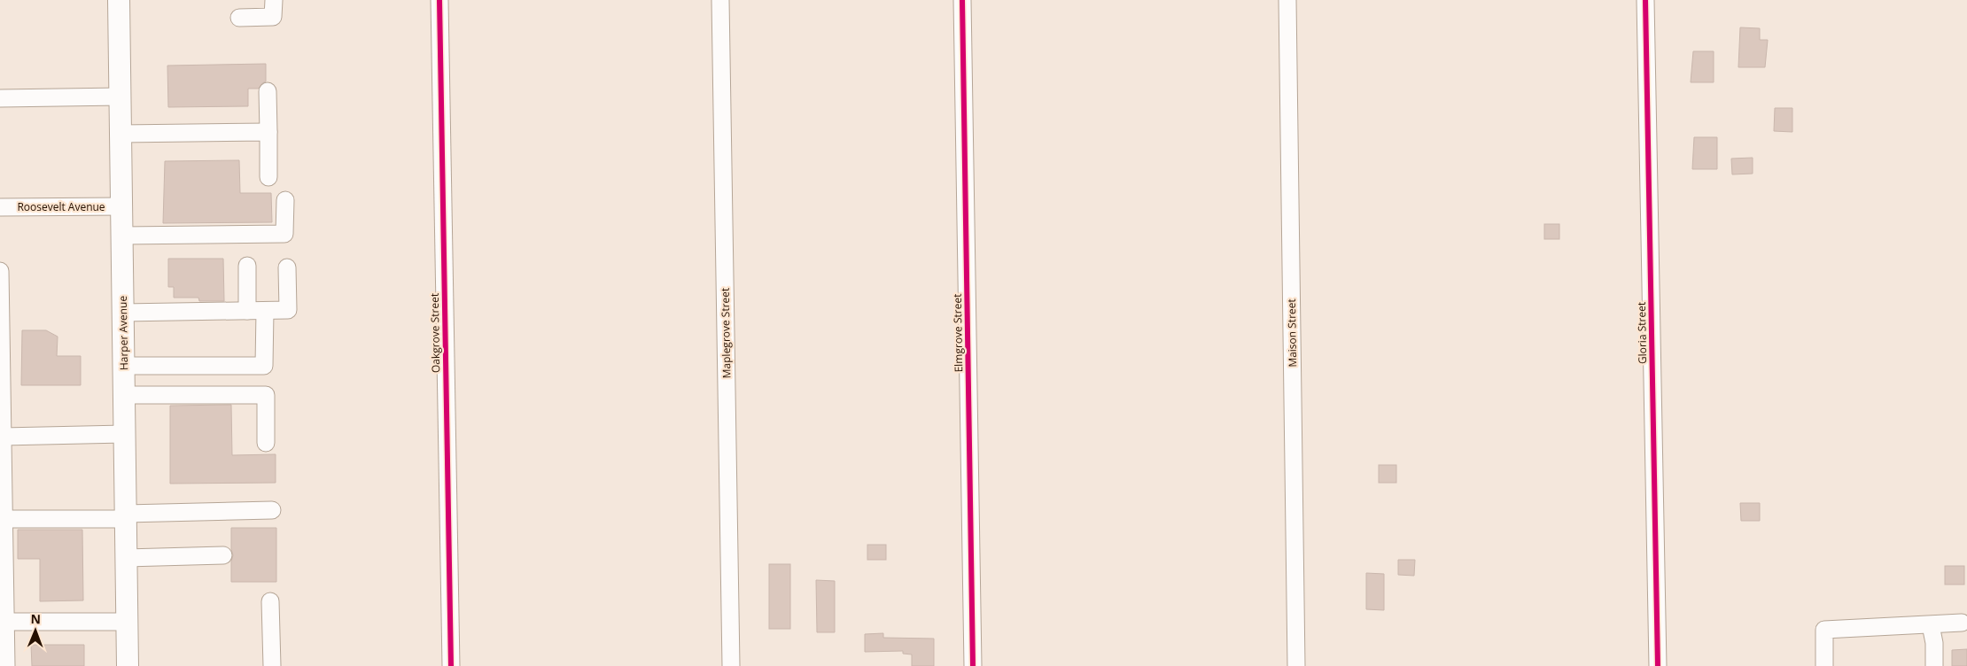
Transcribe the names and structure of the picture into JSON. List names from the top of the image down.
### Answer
{
  "streets": {
    "main road": ["Harper Avenue"],
    "street": [
      "Roosevelt Avenue",
      "Oakgrove Street",
      "Maplegrove Street",
      "Elmgrove Street",
      "Maison Street",
      "Gloria Street"
    ]
  },
  "crossings": [
    ["Roosevelt Avenue", "Harper Avenue"]
  ],
  "north": "top"
}
